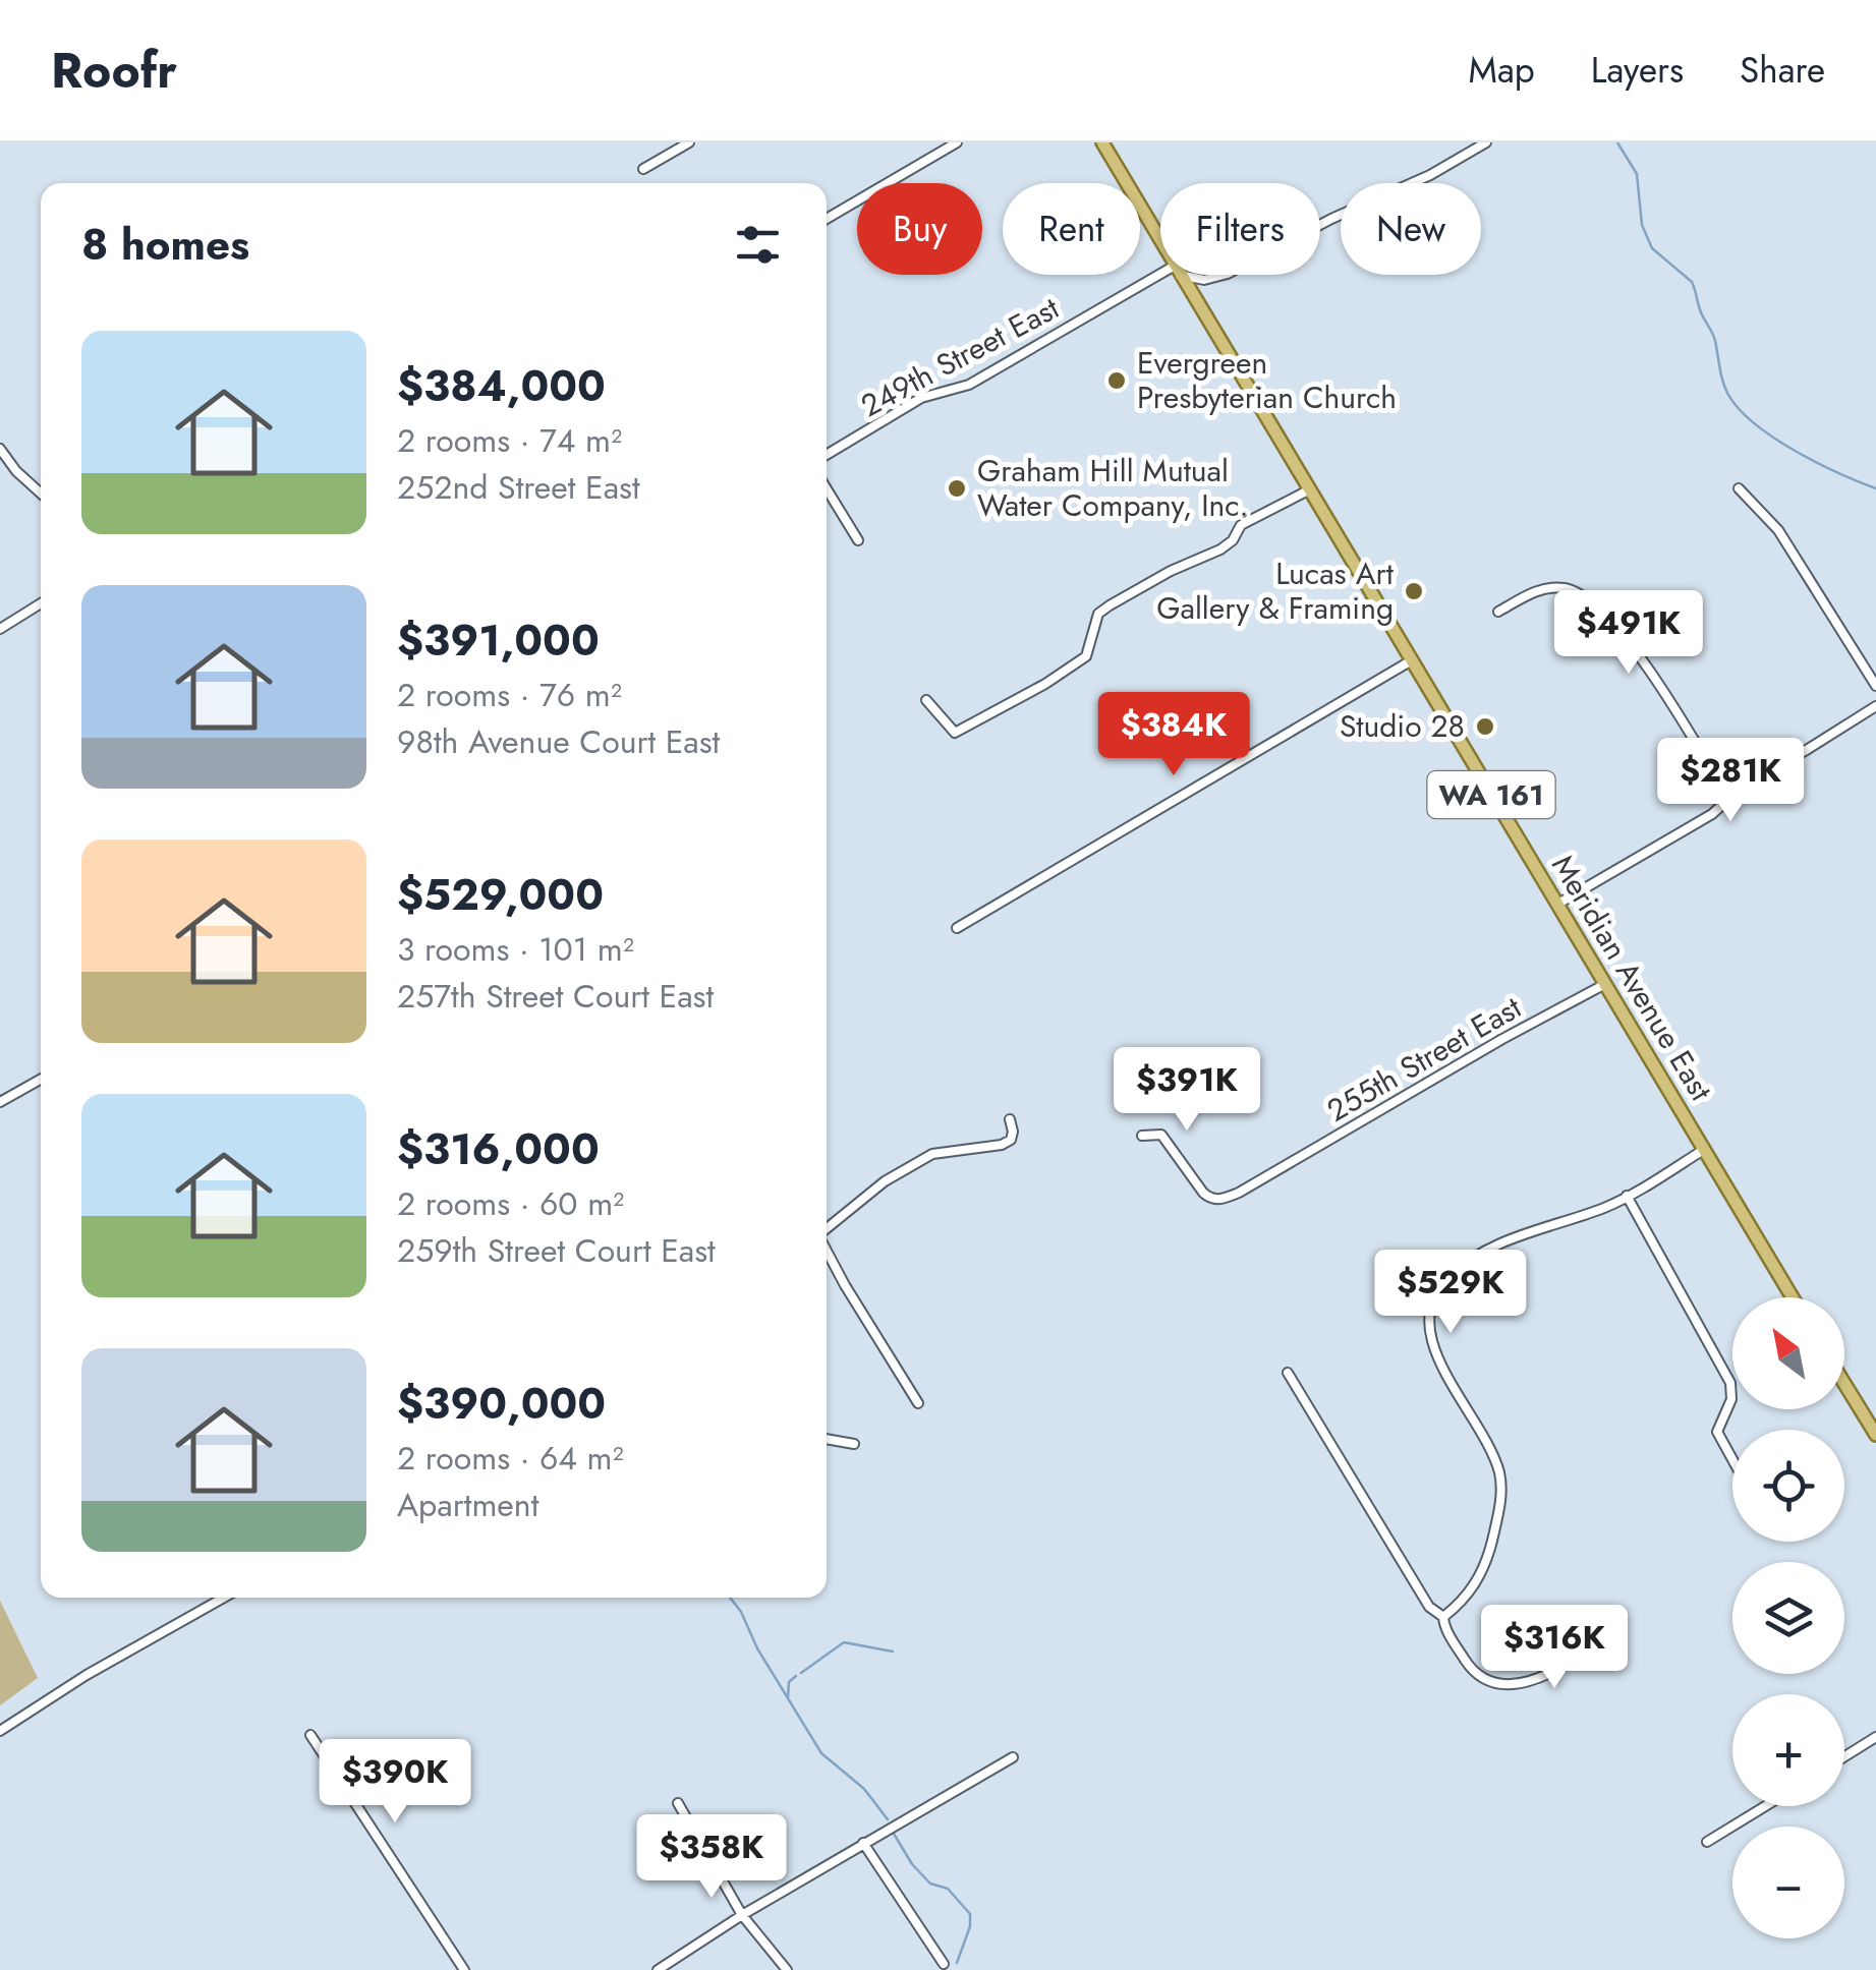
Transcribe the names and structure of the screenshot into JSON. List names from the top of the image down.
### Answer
{
  "streets": {
    "main road": ["WA 161", "Meridian Avenue East"],
    "street": ["249th Street East", "255th Street East"]
  },
  "crossings": [
    ["Meridian Avenue East", "255th Street East"]
  ],
  "places": [
    "Evergreen Presbyterian Church",
    "Graham Hill Mutual Water Company, Inc.",
    "Lucas Art Gallery & Framing",
    "Studio 28"
  ],
  "north": "top left",
  "page": {
    "header": "Roofr",
    "nav": ["Map", "Layers", "Share"],
    "chip": [
      "Buy",
      "Rent",
      "Filters",
      "New"
    ],
    "heading": "8 homes",
    "list": [
      {
        "name": "$384,000",
        "note": "2 rooms · 74 m² · 252nd Street East"
      },
      {
        "name": "$391,000",
        "note": "2 rooms · 76 m² · 98th Avenue Court East"
      },
      {
        "name": "$529,000",
        "note": "3 rooms · 101 m² · 257th Street Court East"
      },
      {
        "name": "$316,000",
        "note": "2 rooms · 60 m² · 259th Street Court East"
      },
      {
        "name": "$390,000",
        "note": "2 rooms · 64 m² · Apartment"
      }
    ],
    "price": [
      "$491K",
      "$384K",
      "$281K",
      "$391K",
      "$529K",
      "$316K",
      "$390K",
      "$358K"
    ],
    "map_buttons": ["+", "−"]
  }
}
